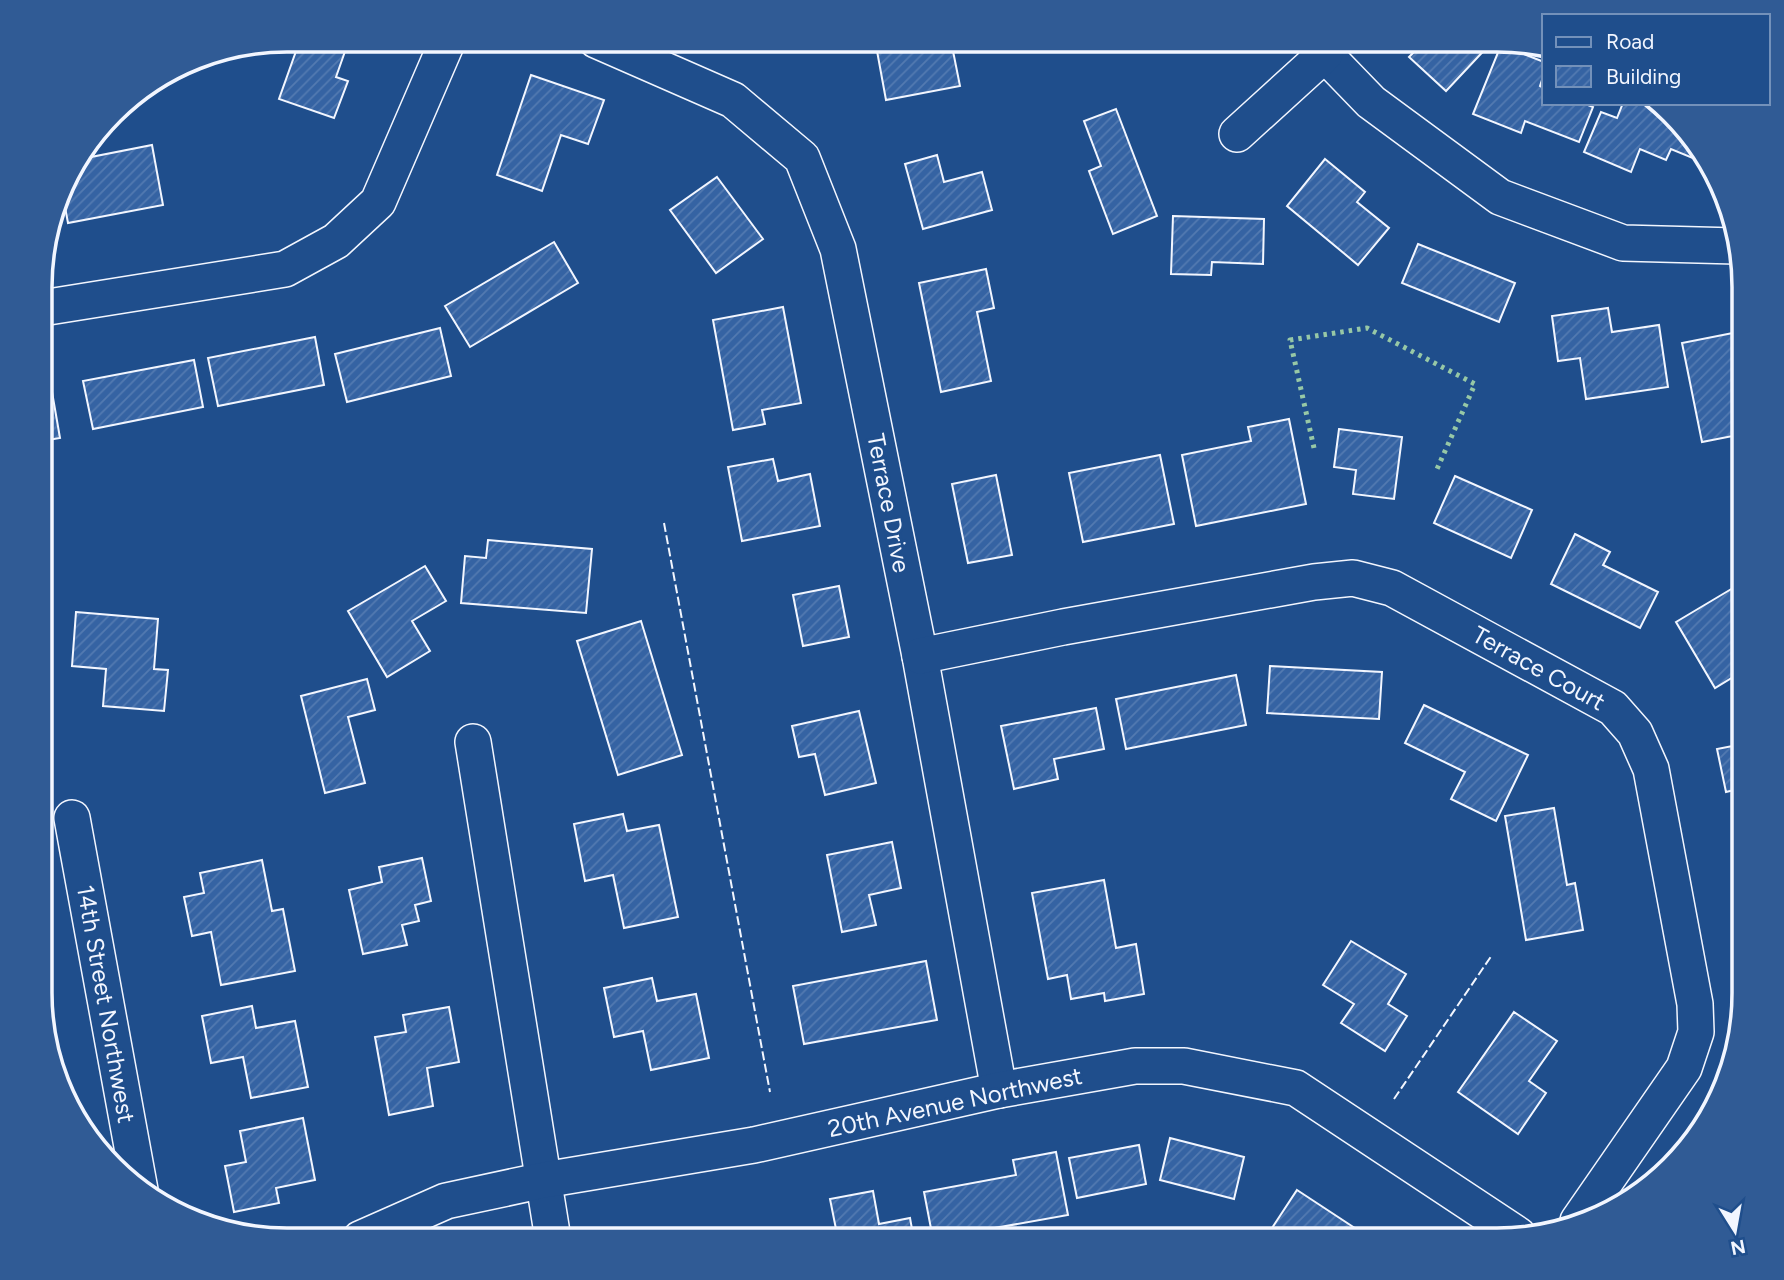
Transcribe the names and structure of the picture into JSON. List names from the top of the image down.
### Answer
{
  "streets": {
    "street": [
      "Terrace Drive",
      "Terrace Court",
      "14th Street Northwest",
      "20th Avenue Northwest"
    ]
  },
  "crossings": [
    ["Terrace Drive", "Terrace Court"],
    ["Terrace Drive", "20th Avenue Northwest"]
  ],
  "legend": ["Road", "Building"],
  "north": "bottom"
}
